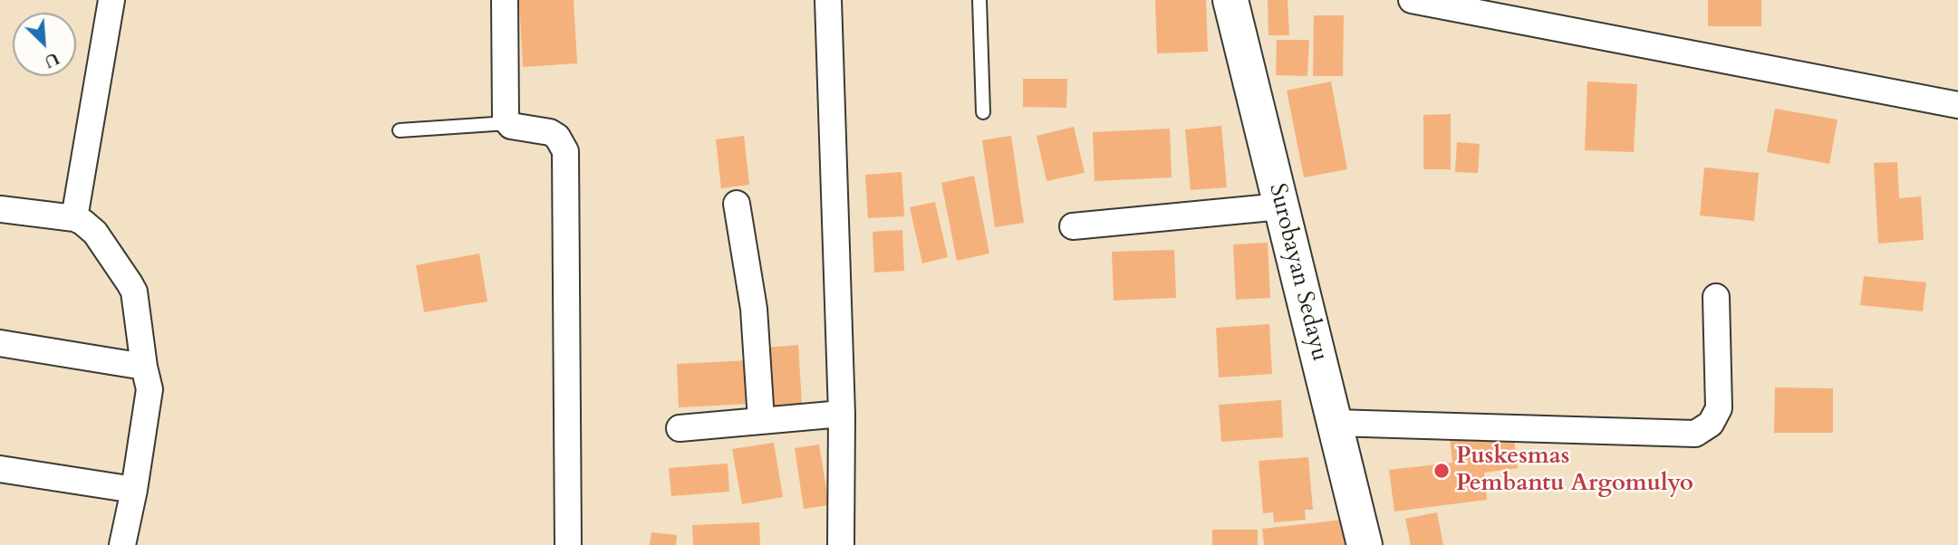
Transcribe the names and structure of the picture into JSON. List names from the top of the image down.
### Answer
{
  "streets": {
    "main road": ["Surobayan Sedayu"]
  },
  "places": ["Puskesmas Pembantu Argomulyo"],
  "north": "bottom right"
}
